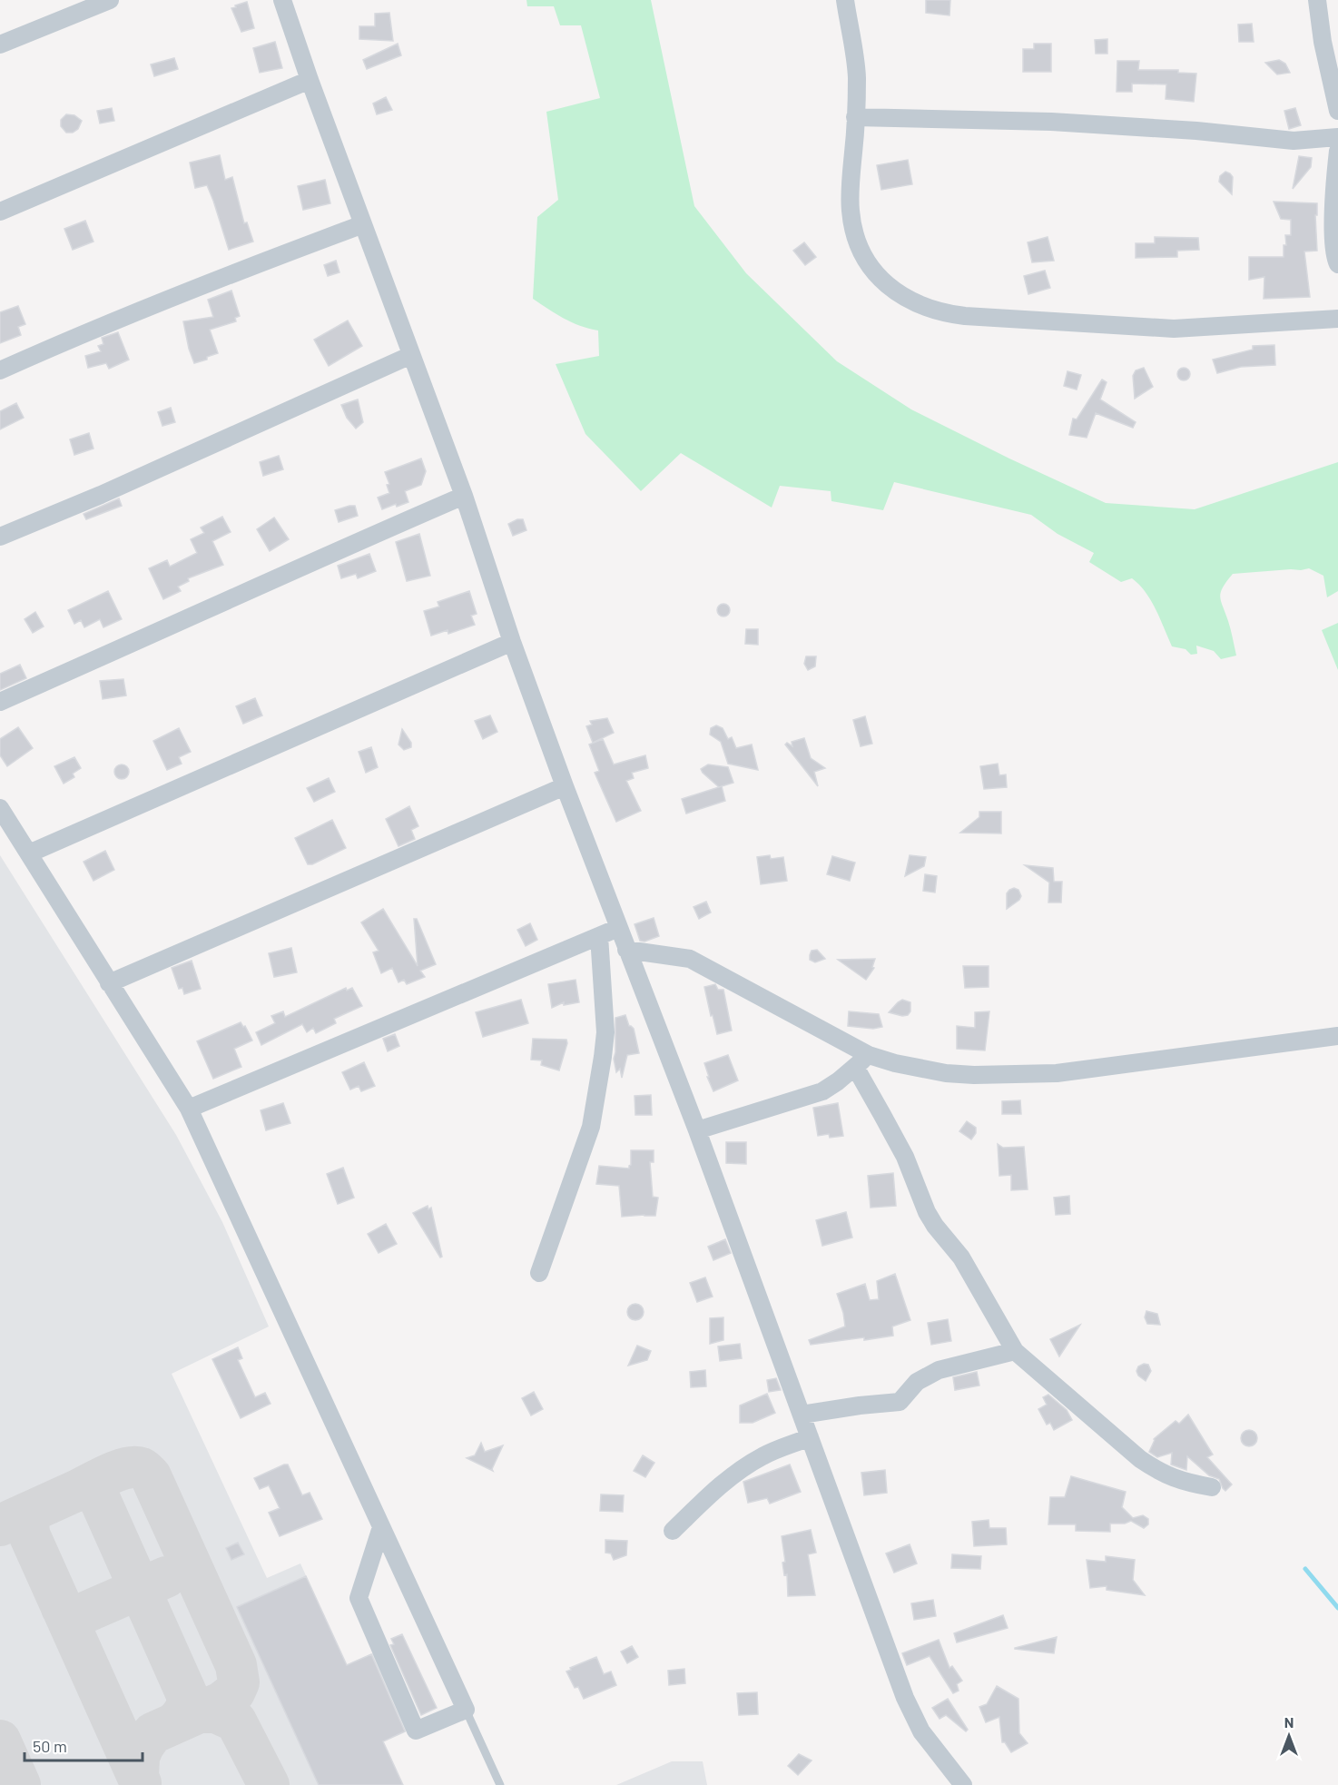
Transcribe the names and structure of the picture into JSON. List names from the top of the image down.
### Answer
{
  "scale_bar": "50 m",
  "north": "top"
}
